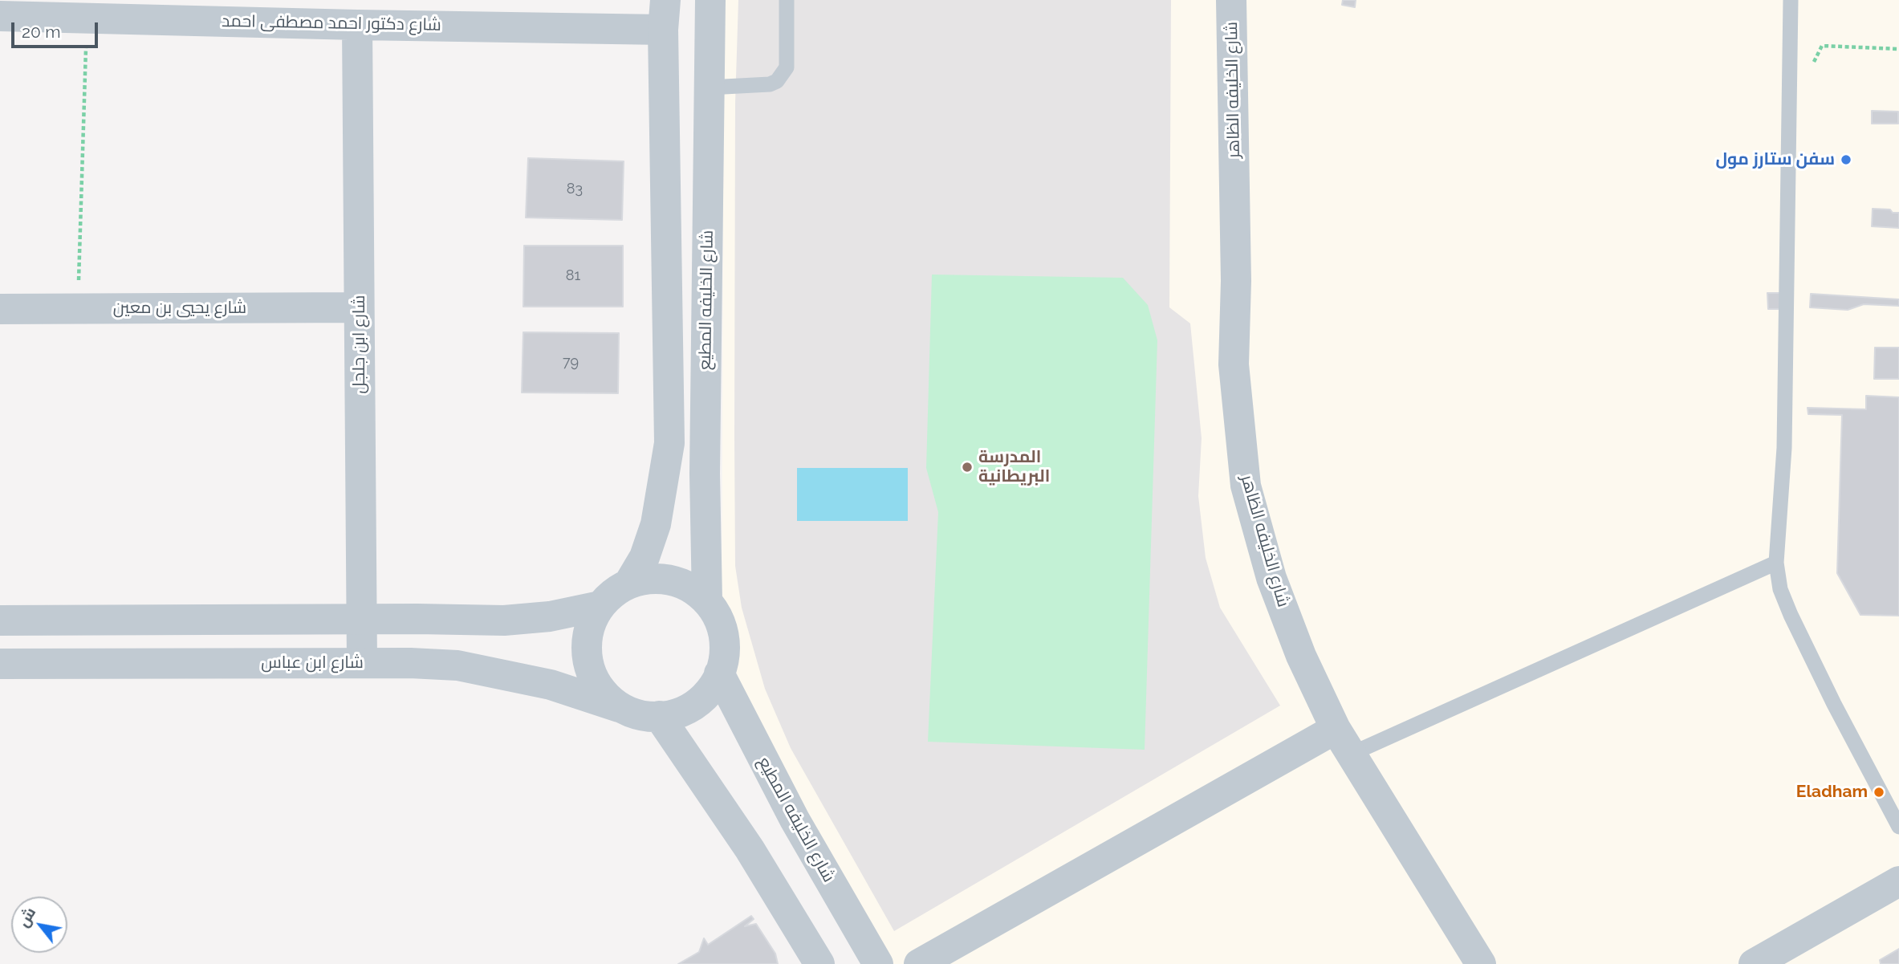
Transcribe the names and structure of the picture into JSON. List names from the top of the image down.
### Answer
{
  "streets": {
    "street": [
      "شارع دكتور احمد مصطفى احمد",
      "شارع الخليفه الظاهر",
      "شارع الخليفه المطيع",
      "شارع يحيي بن معين",
      "شارع ابن جلجل",
      "شارع ابن عباس"
    ]
  },
  "crossings": [
    ["شارع دكتور احمد مصطفى احمد", "شارع ابن جلجل"],
    ["شارع الخليفه المطيع", "شارع ابن عباس"],
    ["شارع يحيي بن معين", "شارع ابن جلجل"],
    ["شارع ابن جلجل", "شارع ابن عباس"]
  ],
  "places": ["سفن ستارز مول", "المدرسة البريطانية", "Eladham"],
  "house_numbers": ["83", "81", "79"],
  "scale_bar": "20 m",
  "north": "top left"
}
